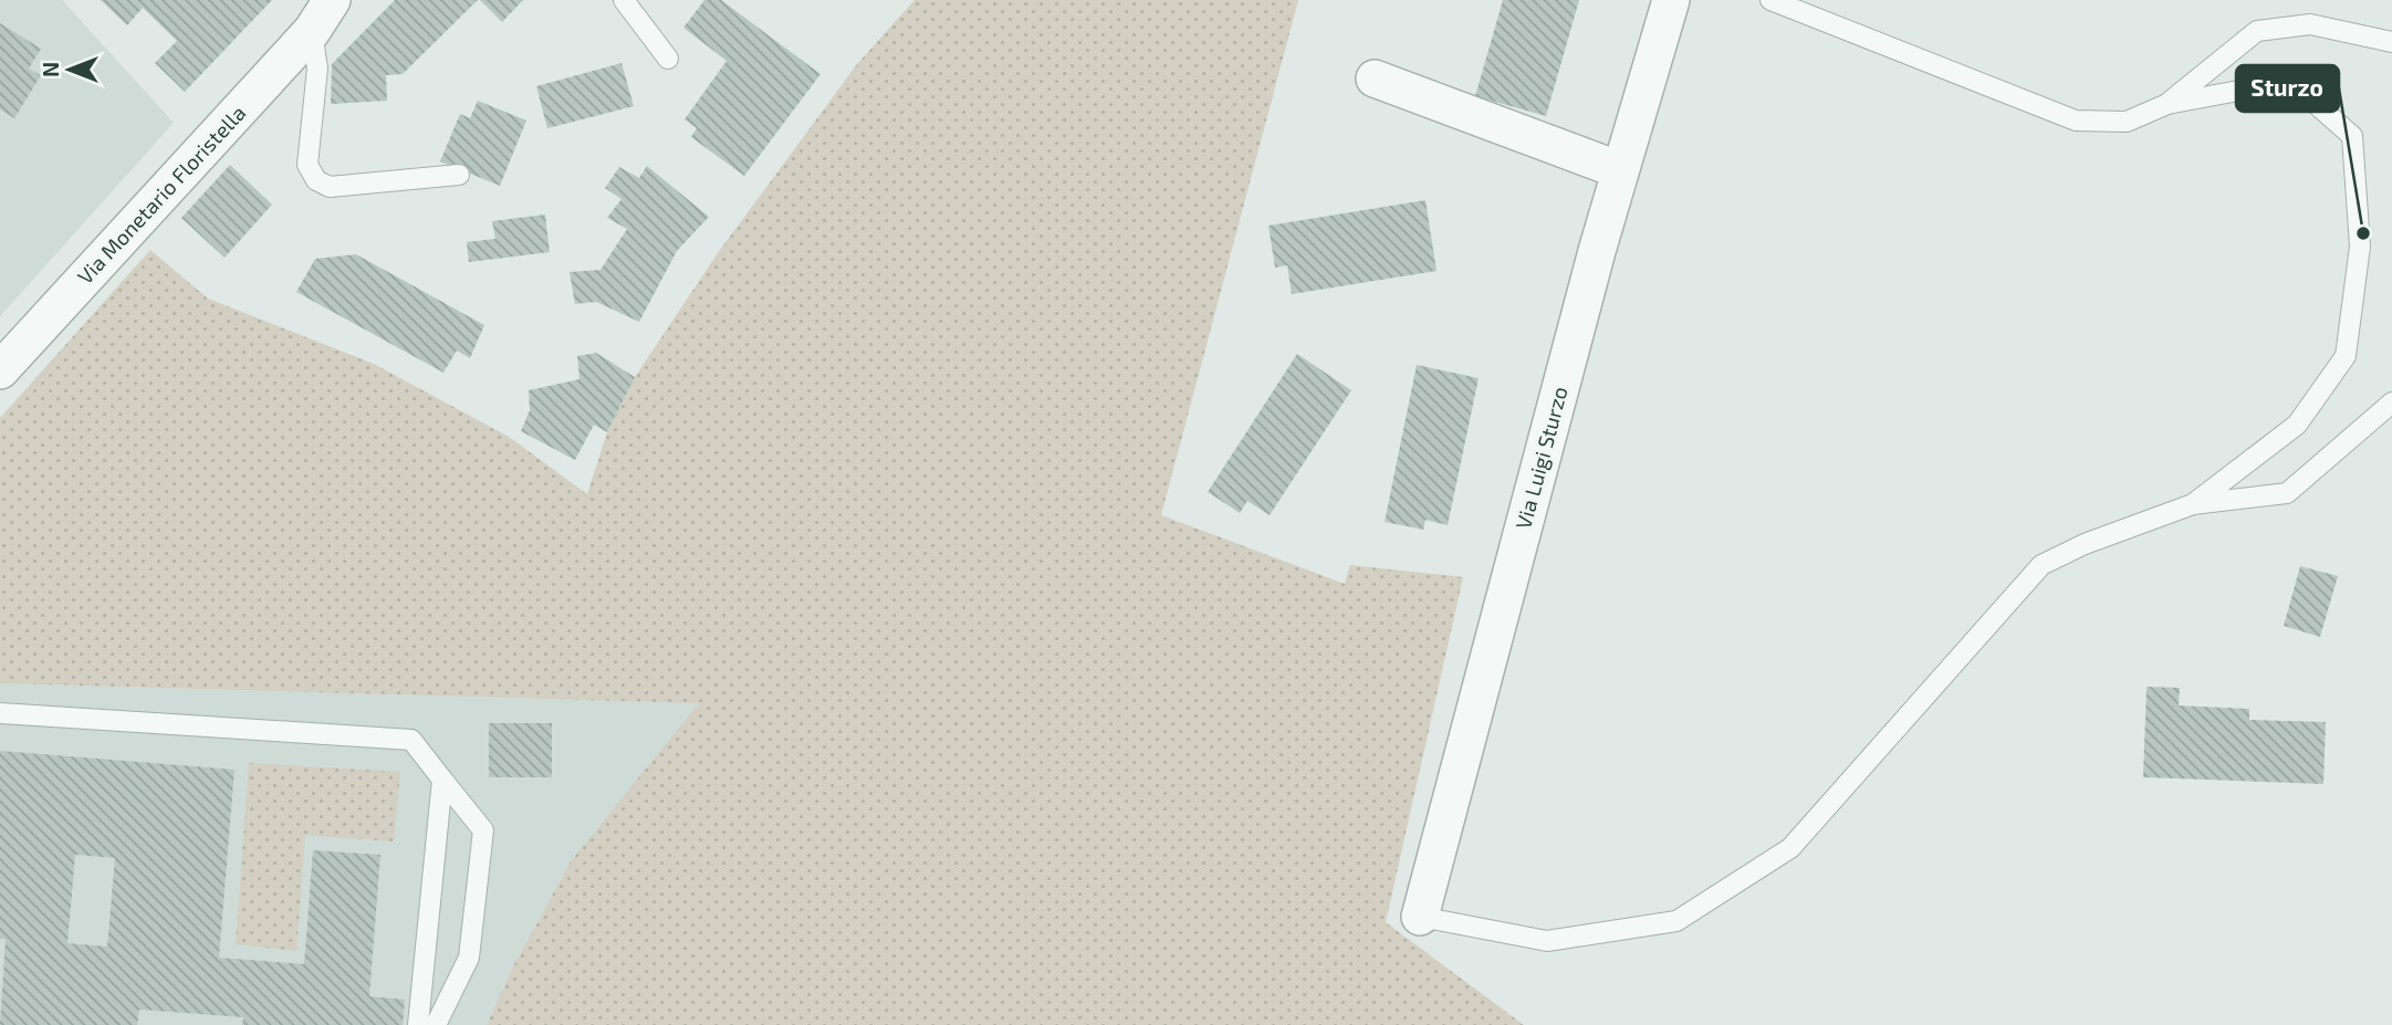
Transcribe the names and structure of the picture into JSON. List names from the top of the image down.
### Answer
{
  "streets": {
    "street": ["Via Monetario Floristella", "Via Luigi Sturzo"]
  },
  "places": ["Sturzo"],
  "north": "left"
}
